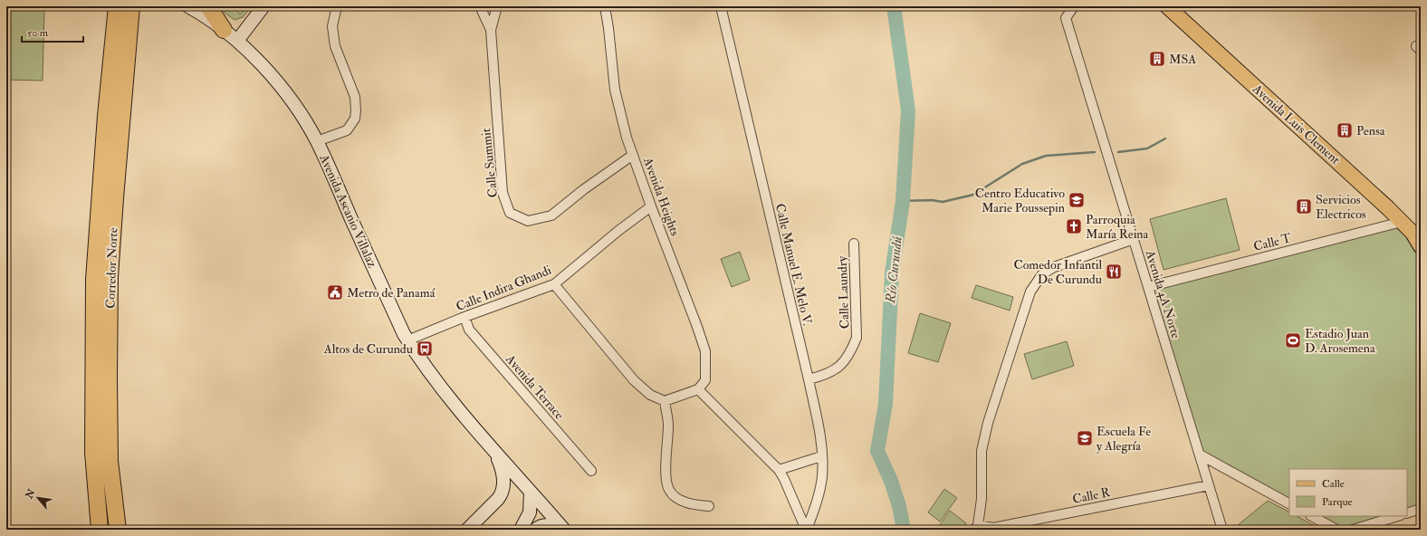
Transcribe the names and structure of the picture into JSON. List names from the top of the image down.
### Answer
{
  "streets": {
    "highway": ["Corredor Norte"],
    "main road": ["Avenida Luis Clement", "Avenida Ascanio Villalaz"],
    "street": [
      "Calle Summit",
      "Avenida Heights",
      "Calle T",
      "Calle Manuel E. Melo V.",
      "Calle Indira Ghandi",
      "Calle Laundry",
      "Avenida 4A Norte",
      "Avenida Terrace",
      "Calle R"
    ]
  },
  "crossings": [
    ["Avenida Luis Clement", "Calle T"],
    ["Calle Summit", "Avenida Heights"],
    ["Avenida Heights", "Calle Indira Ghandi"],
    ["Avenida Ascanio Villalaz", "Calle Indira Ghandi"],
    ["Calle T", "Avenida 4A Norte"],
    ["Calle Manuel E. Melo V.", "Calle Laundry"],
    ["Calle Indira Ghandi", "Avenida Terrace"],
    ["Avenida 4A Norte", "Calle R"]
  ],
  "water": ["Río Curundú"],
  "places": {
    "building": ["MSA", "Pensa", "Servicios Electricos"],
    "school or university": ["Centro Educativo Marie Poussepin", "Escuela Fe y Alegría"],
    "church": ["Parroquia María Reina"],
    "restaurant": ["Comedor Infantil De Curundu"],
    "public building": ["Metro de Panamá"],
    "sports": ["Estadio Juan D. Arosemena"],
    "bus stop": ["Altos de Curundu"]
  },
  "legend": ["Calle", "Parque"],
  "scale_bar": "50 m",
  "north": "top left"
}
